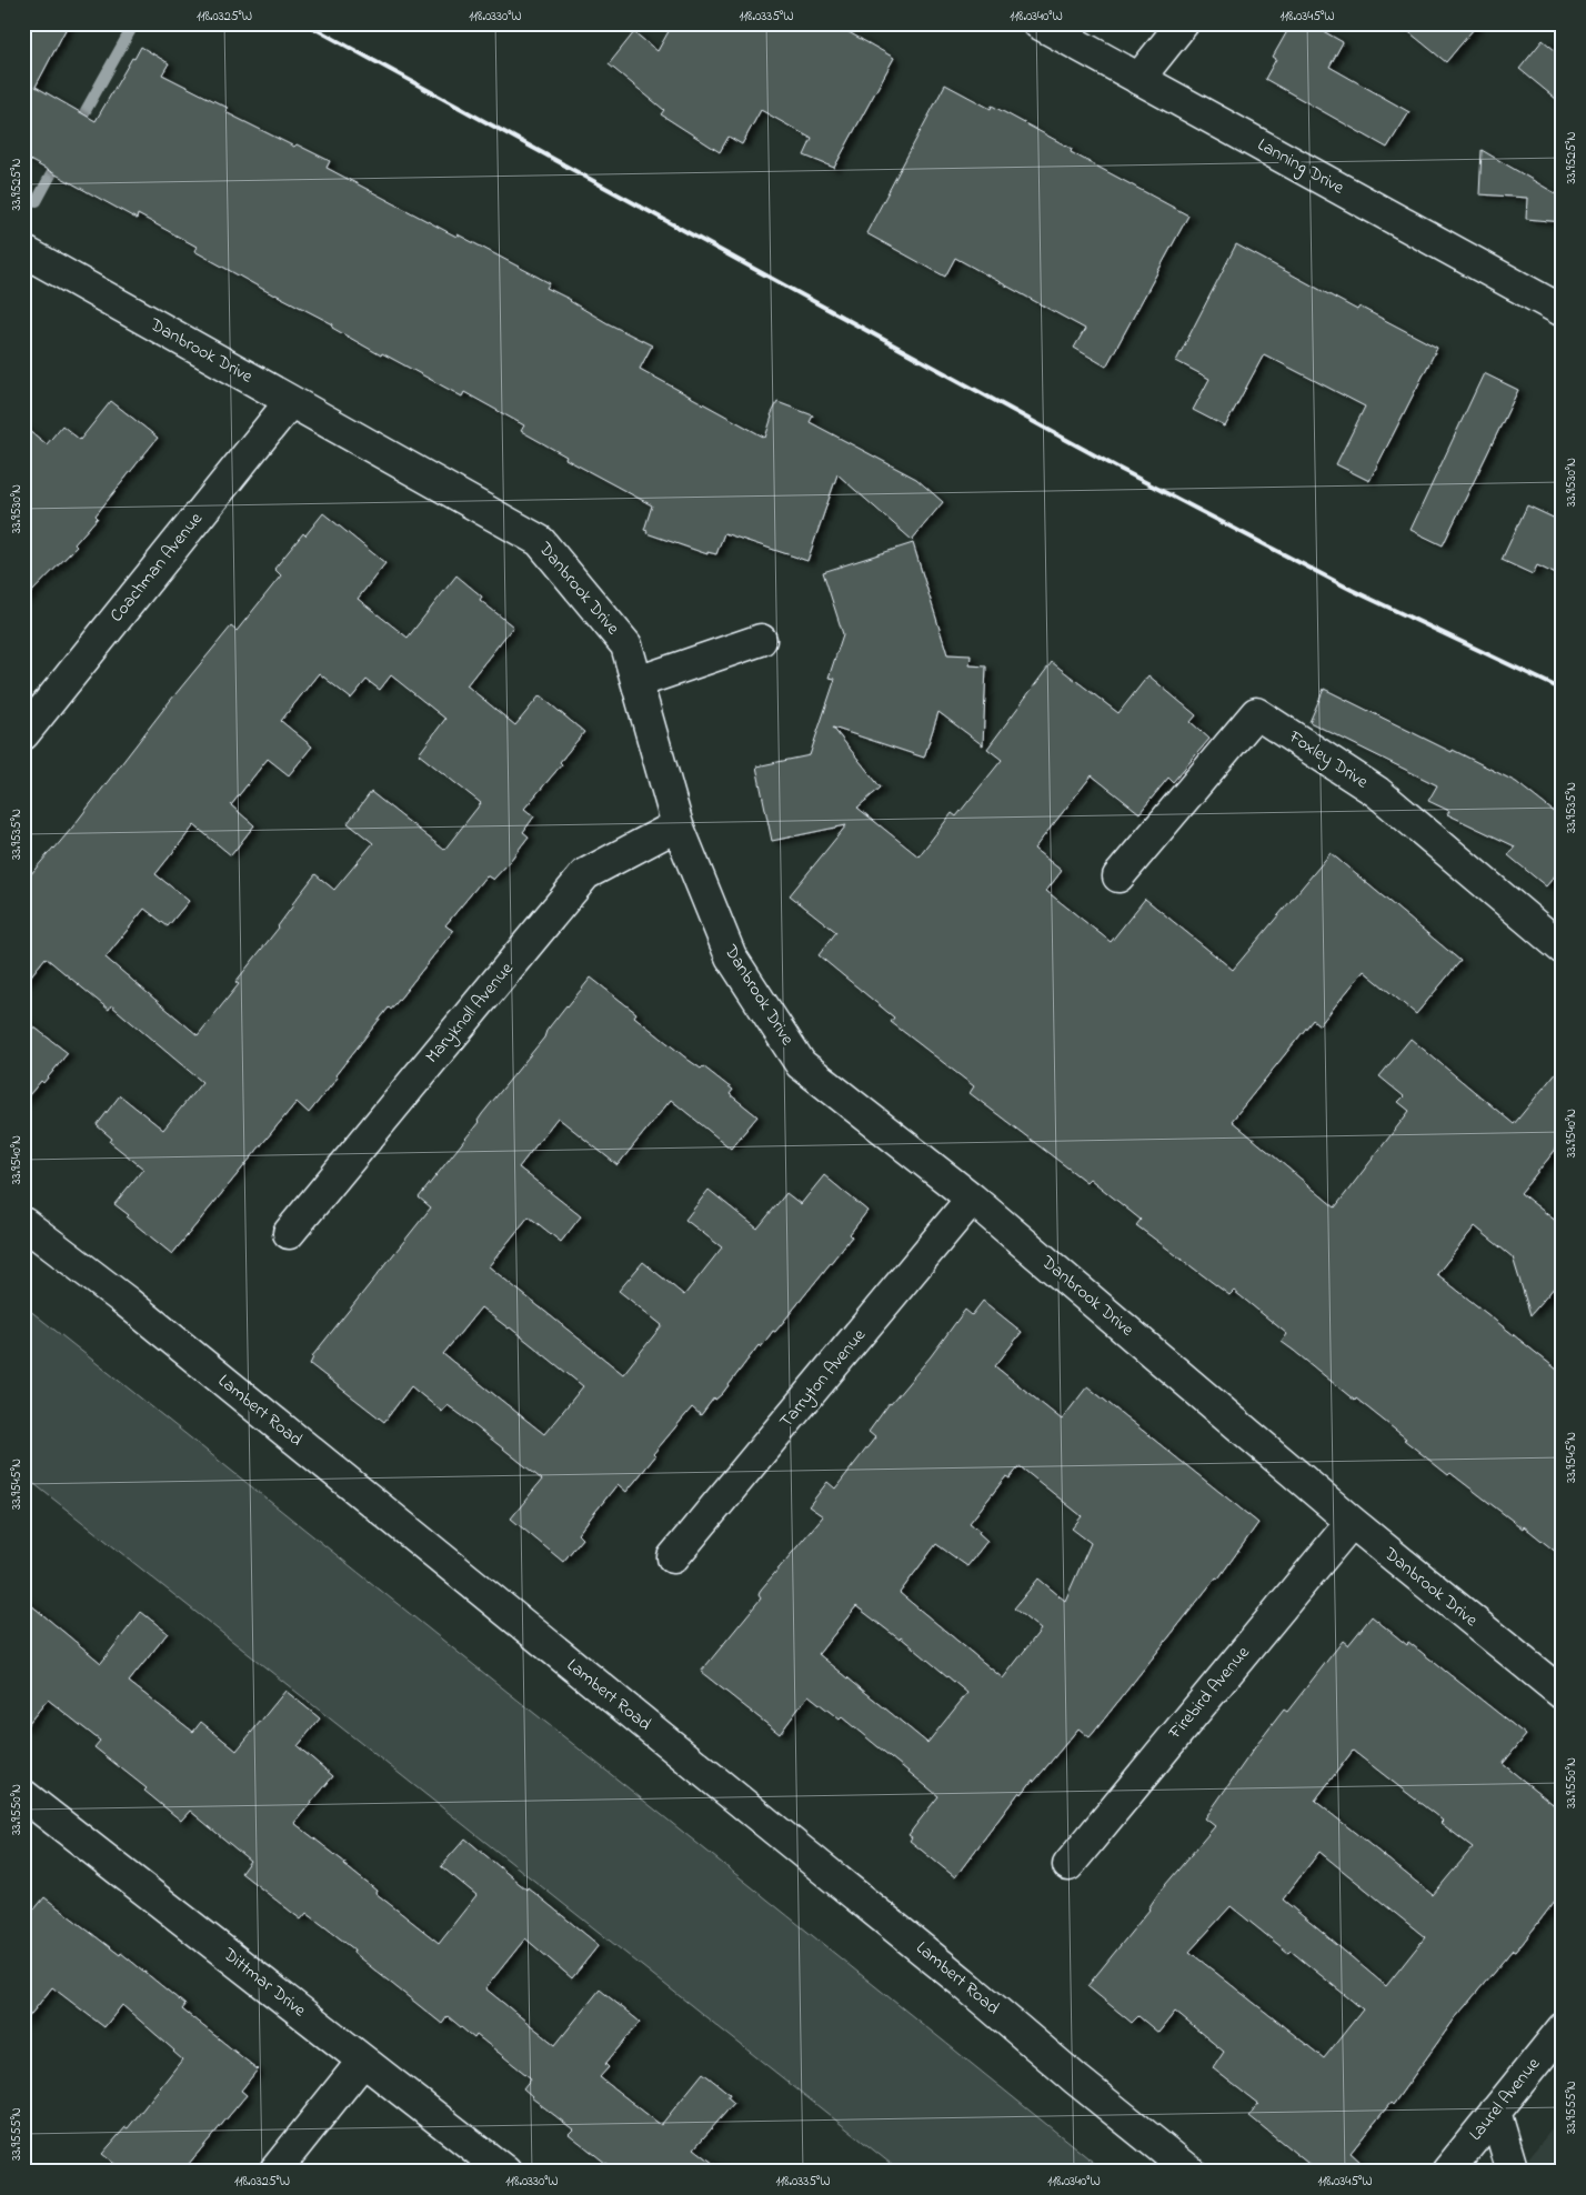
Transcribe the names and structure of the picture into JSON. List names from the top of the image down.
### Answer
{
  "streets": {
    "street": [
      "Lanning Drive",
      "Danbrook Drive",
      "Coachman Avenue",
      "Foxley Drive",
      "Maryknoll Avenue",
      "Tarryton Avenue",
      "Lambert Road",
      "Firebird Avenue",
      "Dittmar Drive",
      "Laurel Avenue"
    ]
  },
  "crossings": [
    ["Danbrook Drive", "Coachman Avenue"],
    ["Danbrook Drive", "Maryknoll Avenue"],
    ["Danbrook Drive", "Tarryton Avenue"],
    ["Danbrook Drive", "Firebird Avenue"]
  ],
  "coordinates": [
    "118.0325°W",
    "118.0330°W",
    "118.0335°W",
    "118.0340°W",
    "118.0345°W",
    "33.9525°N",
    "33.9530°N",
    "33.9535°N",
    "33.9540°N",
    "33.9545°N",
    "33.9550°N",
    "33.9555°N"
  ]
}
